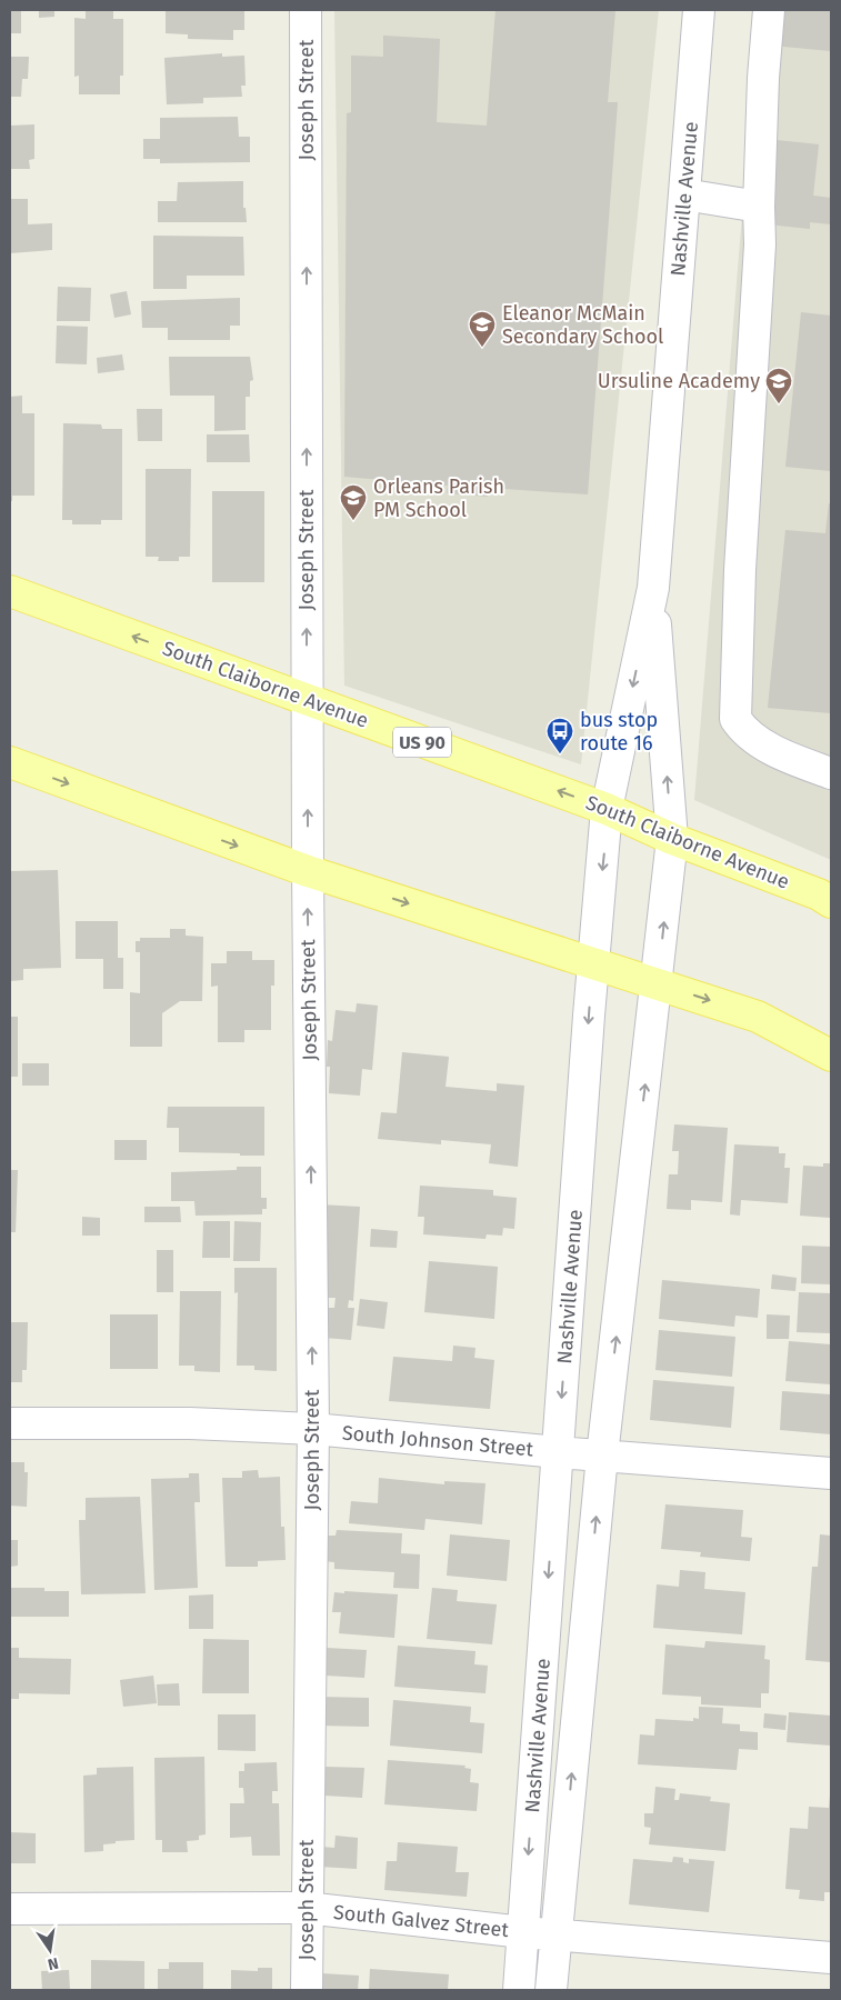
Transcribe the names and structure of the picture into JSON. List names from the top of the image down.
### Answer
{
  "streets": {
    "main road": ["South Claiborne Avenue", "US 90"],
    "street": [
      "Joseph Street",
      "Nashville Avenue",
      "South Johnson Street",
      "South Galvez Street"
    ]
  },
  "crossings": [
    ["Joseph Street", "South Claiborne Avenue"],
    ["Joseph Street", "South Johnson Street"],
    ["Joseph Street", "South Galvez Street"],
    ["Nashville Avenue", "South Claiborne Avenue"],
    ["Nashville Avenue", "South Johnson Street"],
    ["Nashville Avenue", "South Galvez Street"]
  ],
  "one_way": ["Joseph Street"],
  "places": {
    "school or university": ["Eleanor McMain Secondary School", "Ursuline Academy", "Orleans Parish PM School"],
    "bus stop": ["bus stop route 16"]
  },
  "north": "bottom"
}
